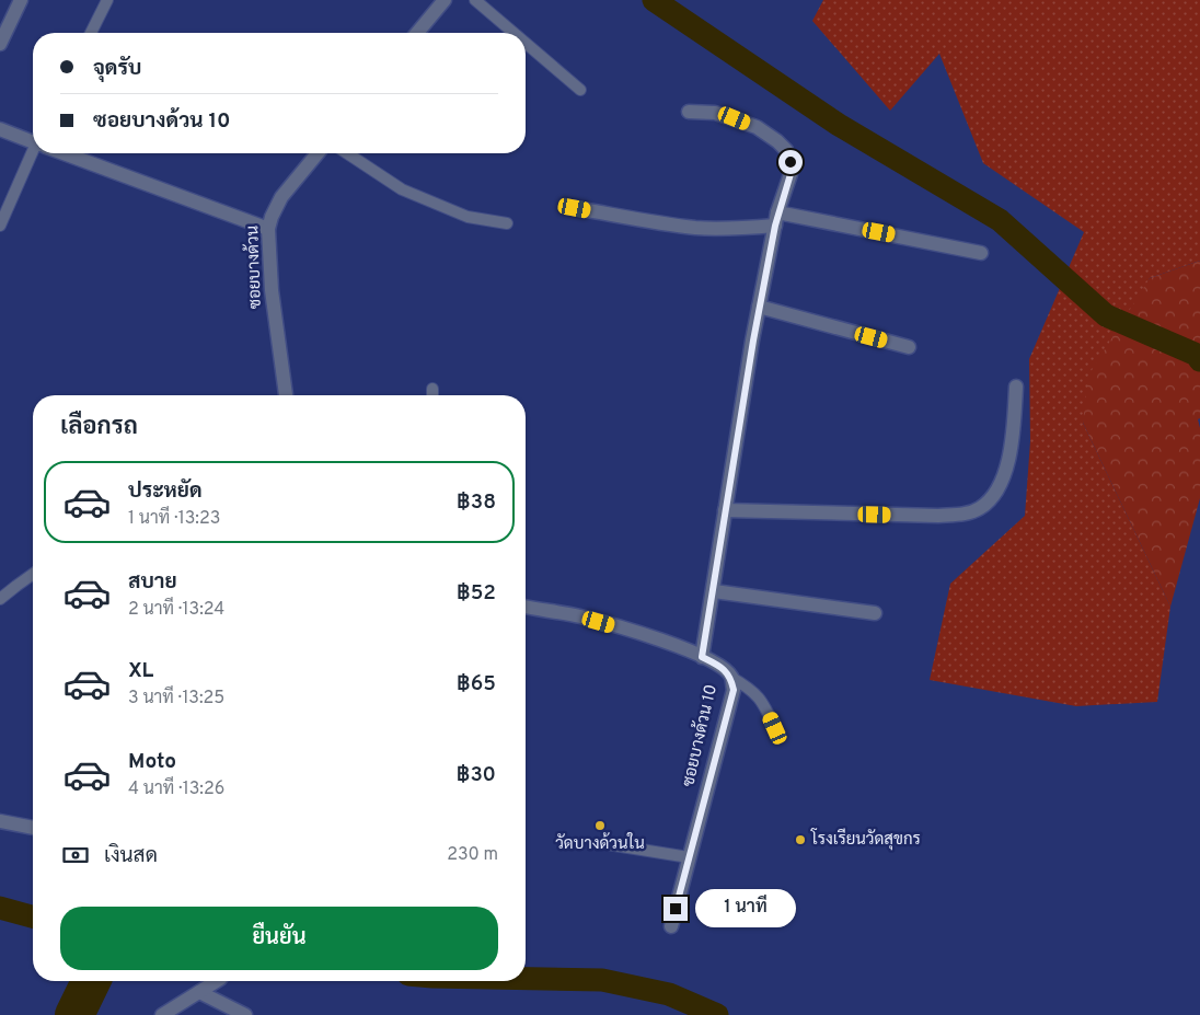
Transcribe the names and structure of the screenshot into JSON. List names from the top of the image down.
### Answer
{
  "streets": {
    "street": ["ซอยบางด้วน", "ซอยบางด้วน 10"]
  },
  "places": ["วัดบางด้วนใน", "โรงเรียนวัดสุขกร"],
  "page": {
    "banner": ["จุดรับ", "ซอยบางด้วน 10"],
    "heading": "เลือกรถ",
    "list": [
      {
        "name": "ประหยัด",
        "note": "1 นาที · 13:23",
        "value": "฿38"
      },
      {
        "name": "สบาย",
        "note": "2 นาที · 13:24",
        "value": "฿52"
      },
      {
        "name": "XL",
        "note": "3 นาที · 13:25",
        "value": "฿65"
      },
      {
        "name": "Moto",
        "note": "4 นาที · 13:26",
        "value": "฿30"
      }
    ],
    "pay": ["เงินสด", "230 m"],
    "bubble": "1 นาที",
    "buttons": "ยืนยัน"
  }
}
